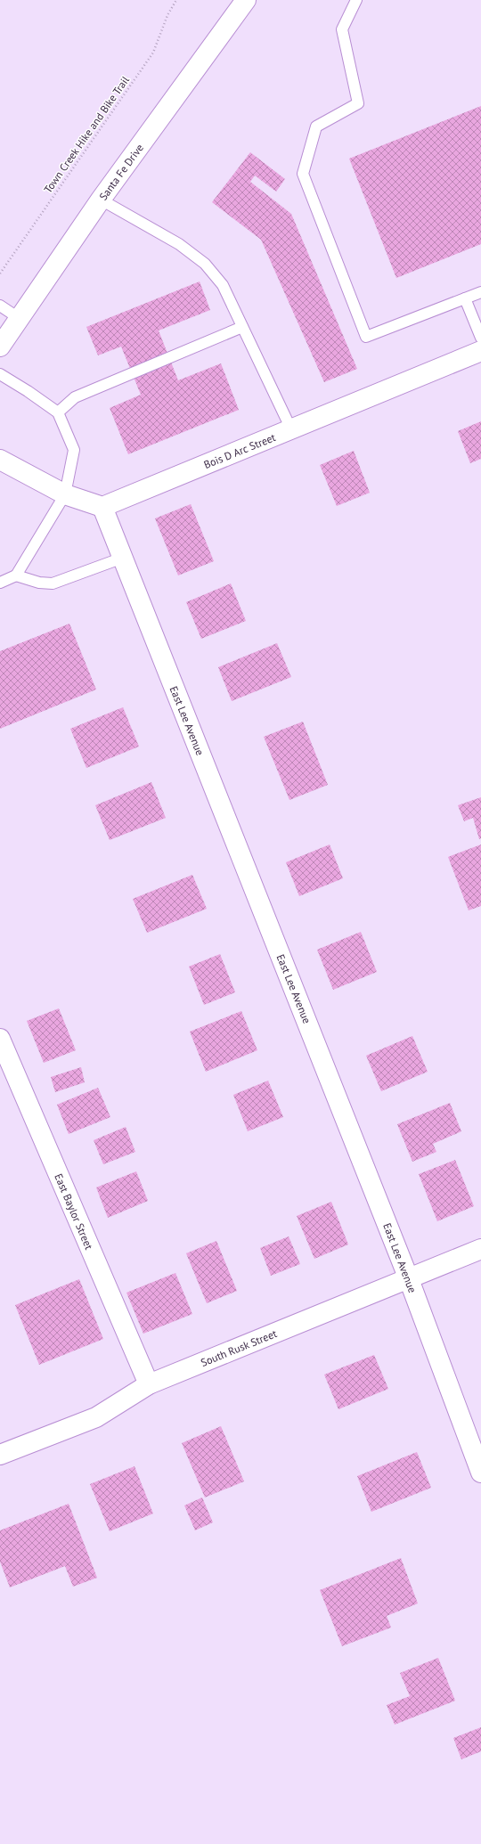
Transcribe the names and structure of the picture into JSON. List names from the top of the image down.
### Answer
{
  "streets": {
    "street": [
      "Santa Fe Drive",
      "Bois D Arc Street",
      "East Lee Avenue",
      "East Baylor Street",
      "South Rusk Street"
    ],
    "path": ["Town Creek Hike and Bike Trail"]
  },
  "crossings": [
    ["Bois D Arc Street", "East Lee Avenue"],
    ["East Lee Avenue", "South Rusk Street"],
    ["East Baylor Street", "South Rusk Street"]
  ]
}
